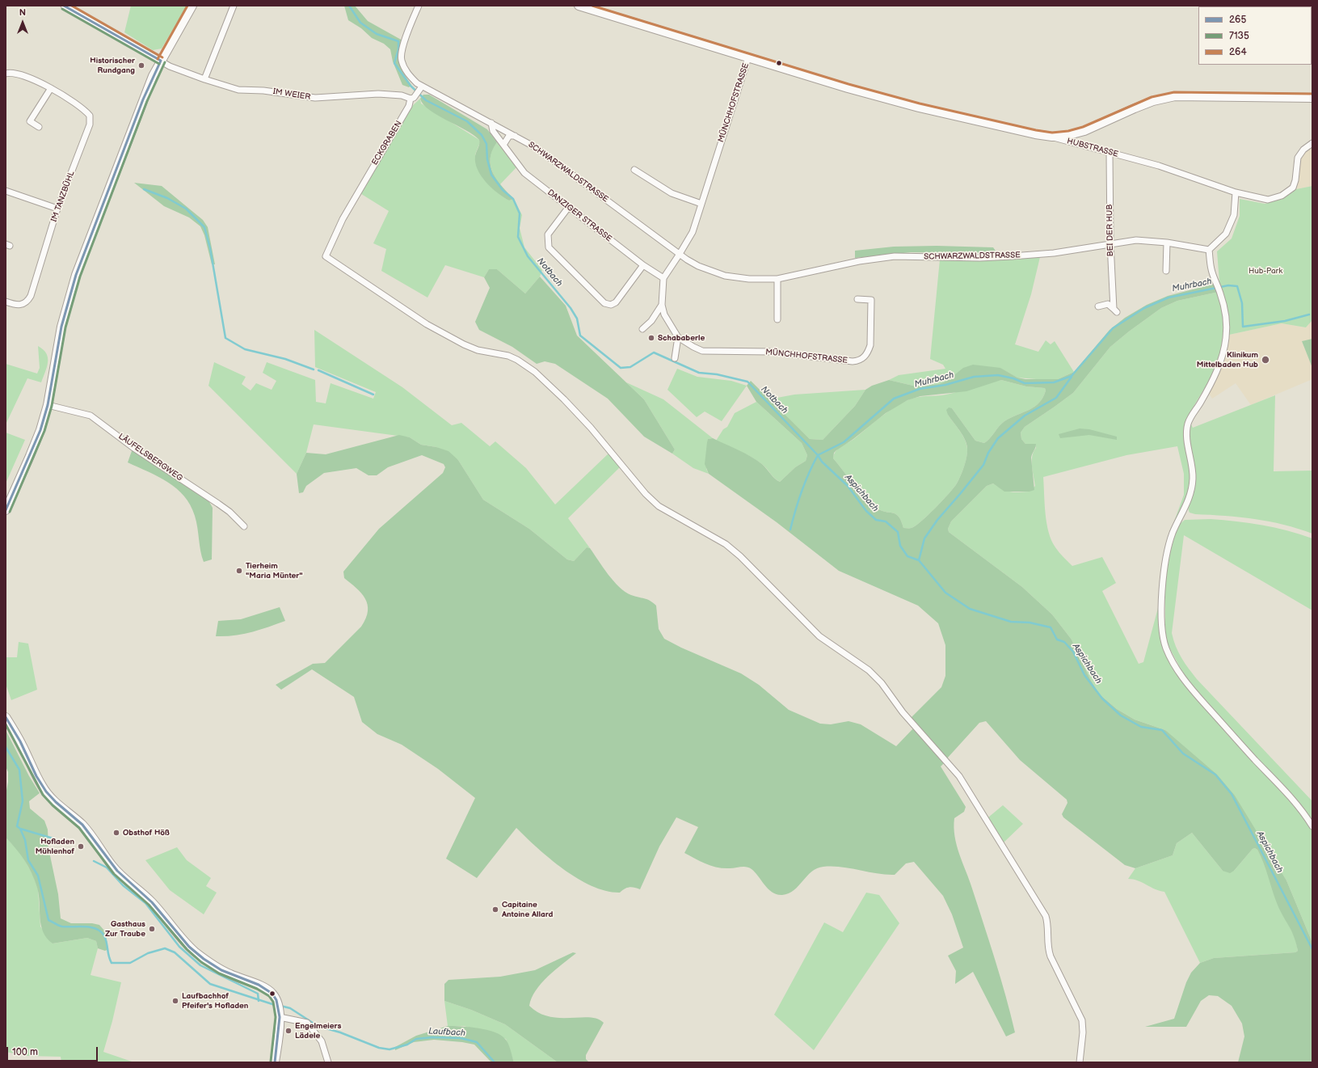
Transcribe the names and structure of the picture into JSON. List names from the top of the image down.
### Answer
{
  "streets": {
    "main road": ["HUBSTRASSE"],
    "street": [
      "IM WEIER",
      "MÜNCHHOFSTRASSE",
      "ECKGRABEN",
      "SCHWARZWALDSTRASSE",
      "IM TANZBÜHL",
      "DANZIGER STRASSE",
      "BEI DER HUB",
      "LÄUFELSBERGWEG"
    ]
  },
  "crossings": [
    ["IM WEIER", "ECKGRABEN"],
    ["MÜNCHHOFSTRASSE", "HUBSTRASSE"],
    ["MÜNCHHOFSTRASSE", "SCHWARZWALDSTRASSE"],
    ["MÜNCHHOFSTRASSE", "DANZIGER STRASSE"],
    ["HUBSTRASSE", "BEI DER HUB"],
    ["SCHWARZWALDSTRASSE", "DANZIGER STRASSE"],
    ["SCHWARZWALDSTRASSE", "BEI DER HUB"]
  ],
  "water": [
    "Notbach",
    "Muhrbach",
    "Aspichbach",
    "Laufbach"
  ],
  "parks": ["Hub-Park"],
  "places": [
    "Historischer Rundgang",
    "Schababerle",
    "Klinikum Mittelbaden Hub",
    "Tierheim \"Maria Münter\"",
    "Obsthof Höß",
    "Hofladen Mühlenhof",
    "Capitaine Antoine Allard",
    "Gasthaus Zur Traube",
    "Laufbachhof Pfeifer's Hofladen",
    "Engelmeiers Lädele"
  ],
  "lines": ["transit line 265", "transit line 264", "transit line 7135"],
  "legend": ["265", "7135", "264"],
  "scale_bar": "100 m",
  "north": "top"
}
